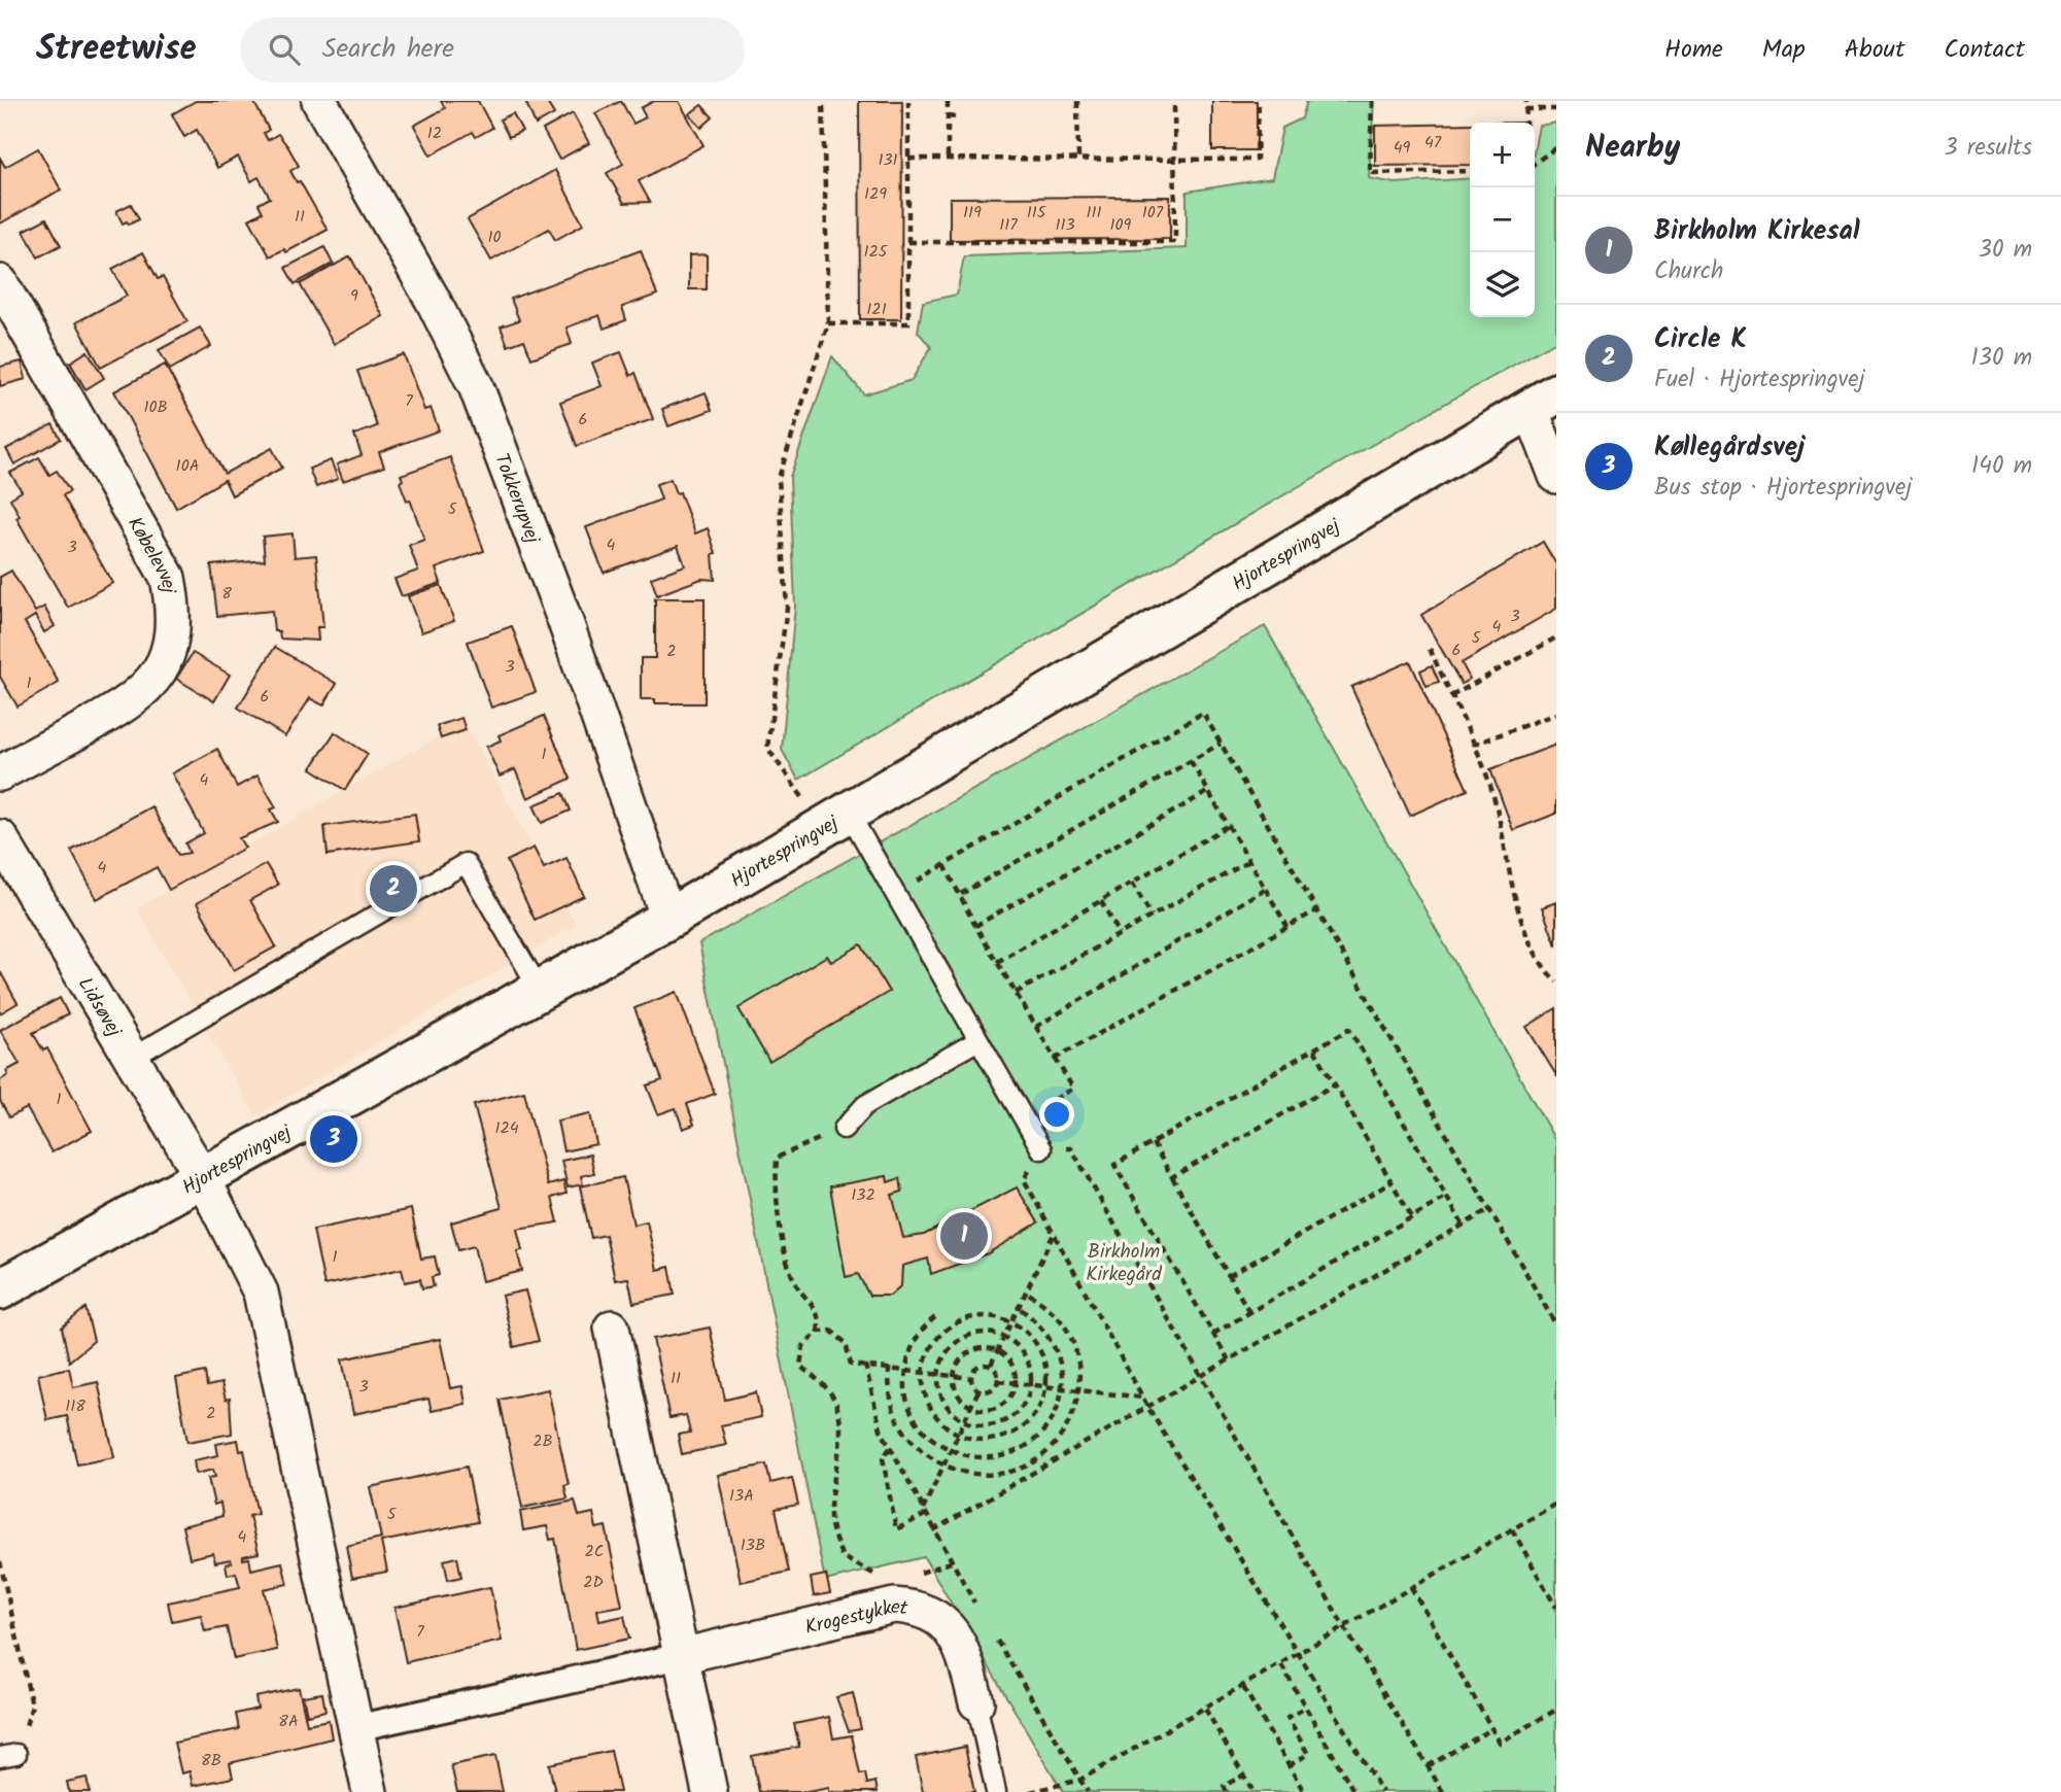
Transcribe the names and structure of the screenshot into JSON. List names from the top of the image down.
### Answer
{
  "streets": {
    "street": [
      "Tokkerupvej",
      "Hjortespringvej",
      "Købelevvej",
      "Lidsøvej",
      "Krogestykket"
    ]
  },
  "crossings": [
    ["Tokkerupvej", "Hjortespringvej"],
    ["Hjortespringvej", "Lidsøvej"]
  ],
  "parks": ["Birkholm Kirkegård"],
  "house_numbers": [
    "12",
    "47",
    "49",
    "131",
    "129",
    "119",
    "115",
    "111",
    "107",
    "11",
    "117",
    "113",
    "109",
    "10",
    "125",
    "9",
    "121",
    "7",
    "10B",
    "6",
    "10A",
    "5",
    "4",
    "3",
    "8",
    "3",
    "4",
    "5",
    "6",
    "2",
    "3",
    "1",
    "6",
    "1",
    "4",
    "4",
    "1",
    "124",
    "132",
    "1",
    "11",
    "3",
    "118",
    "2",
    "2B",
    "13A",
    "5",
    "4",
    "13B",
    "2C",
    "2D",
    "7",
    "8A",
    "8B"
  ],
  "page": {
    "header": "Streetwise",
    "search": "Search here",
    "nav": [
      "Home",
      "Map",
      "About",
      "Contact"
    ],
    "heading": ["Nearby", "3 results"],
    "map_buttons": ["+", "−"],
    "list": [
      {
        "mark": "1",
        "name": "Birkholm Kirkesal",
        "note": "Church",
        "value": "30 m"
      },
      {
        "mark": "2",
        "name": "Circle K",
        "note": "Fuel · Hjortespringvej",
        "value": "130 m"
      },
      {
        "mark": "3",
        "name": "Køllegårdsvej",
        "note": "Bus stop · Hjortespringvej",
        "value": "140 m"
      }
    ],
    "pins": ["2", "3", "1"]
  }
}
